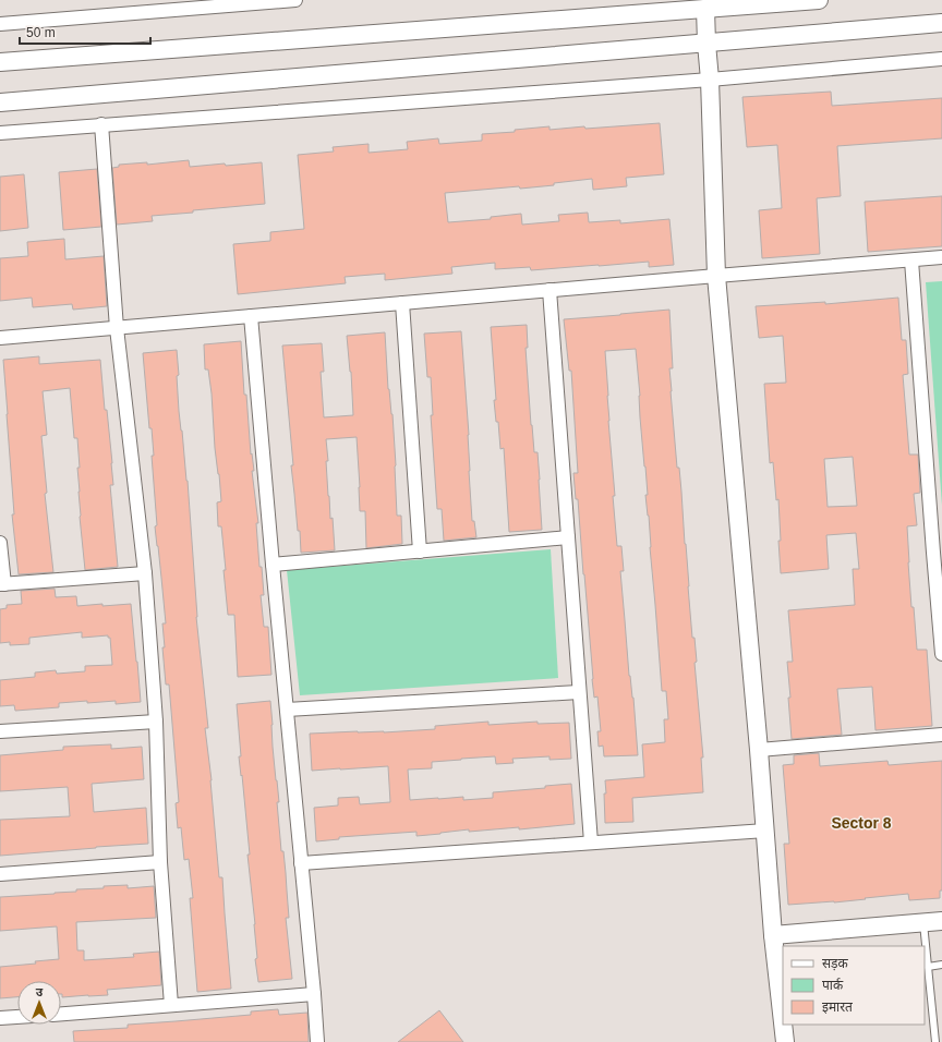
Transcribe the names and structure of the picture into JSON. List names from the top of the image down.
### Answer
{
  "districts": ["Sector 8"],
  "legend": ["सड़क", "पार्क", "इमारत"],
  "scale_bar": "50 m",
  "north": "top"
}
